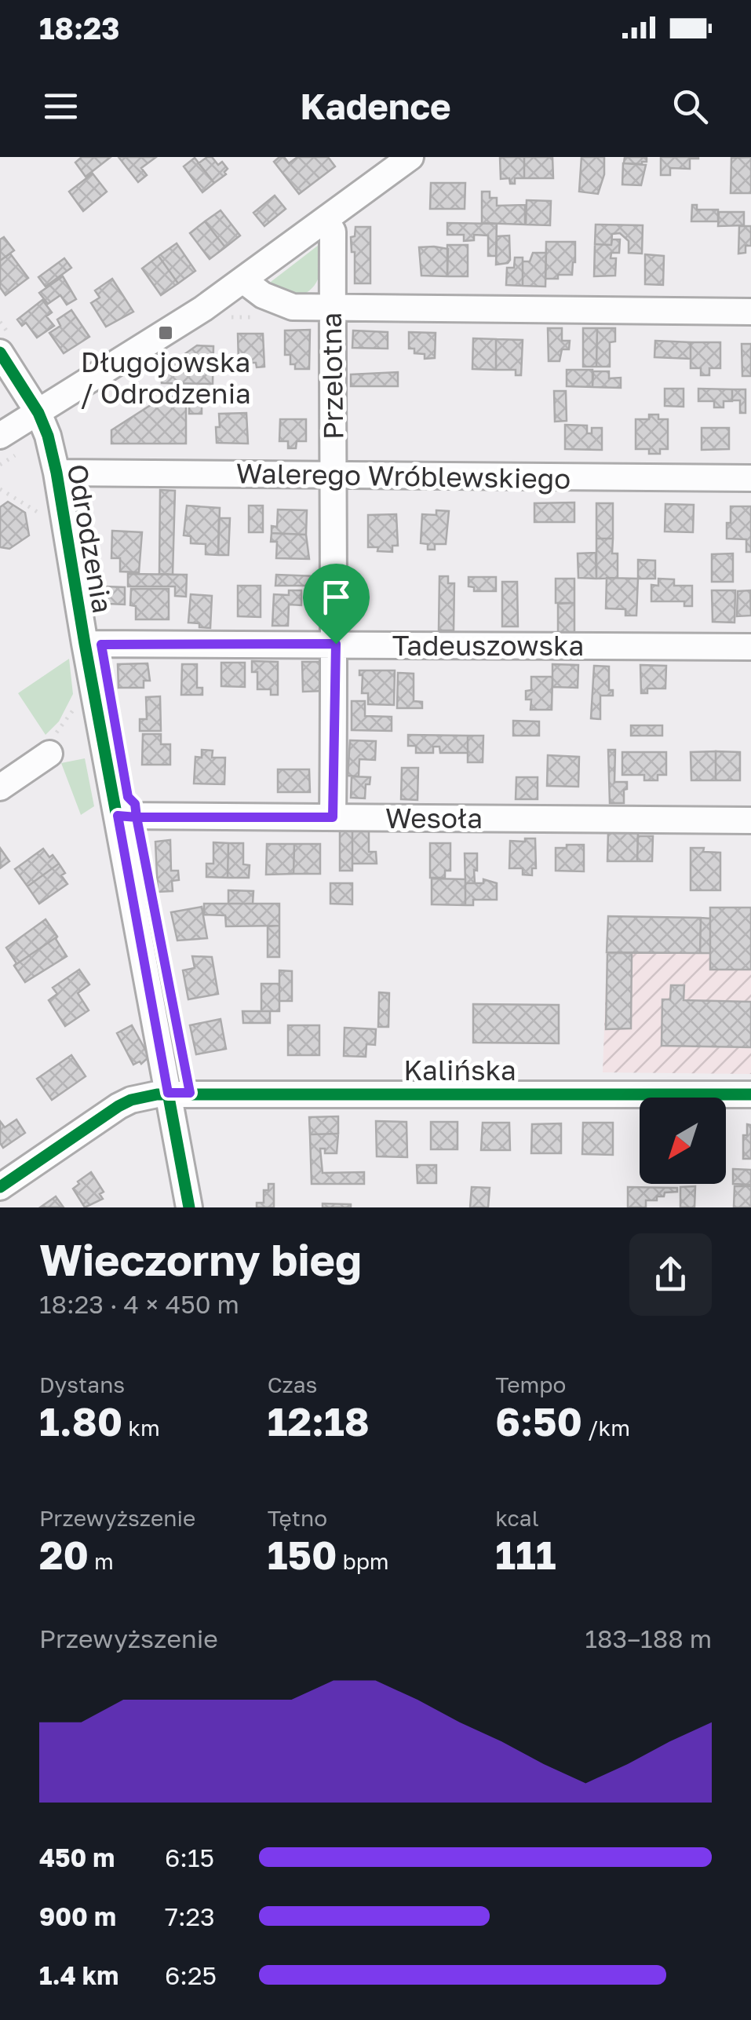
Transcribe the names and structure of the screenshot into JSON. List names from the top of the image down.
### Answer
{
  "streets": {
    "street": [
      "Przelotna",
      "Walerego Wróblewskiego",
      "Odrodzenia",
      "Tadeuszowska",
      "Wesoła",
      "Kalińska"
    ]
  },
  "crossings": [
    ["Przelotna", "Walerego Wróblewskiego"],
    ["Przelotna", "Tadeuszowska"],
    ["Przelotna", "Wesoła"],
    ["Walerego Wróblewskiego", "Odrodzenia"],
    ["Odrodzenia", "Tadeuszowska"],
    ["Odrodzenia", "Wesoła"],
    ["Odrodzenia", "Kalińska"]
  ],
  "places": {
    "transit": ["Długojowska / Odrodzenia"]
  },
  "north": "bottom left",
  "page": {
    "status": "18:23",
    "header": "Kadence",
    "heading": ["Wieczorny bieg", "18:23 · 4 × 450 m"],
    "stats": [
      ["Dystans", "1.80 km"],
      ["Czas", "12:18"],
      ["Tempo", "6:50 /km"],
      ["Przewyższenie", "20 m"],
      ["Tętno", "150 bpm"],
      ["kcal", "111"]
    ],
    "chart": ["Przewyższenie", "183–188 m"],
    "list": [
      {
        "name": "450 m",
        "note": "6:15"
      },
      {
        "name": "900 m",
        "note": "7:23"
      },
      {
        "name": "1.4 km",
        "note": "6:25"
      }
    ]
  }
}
